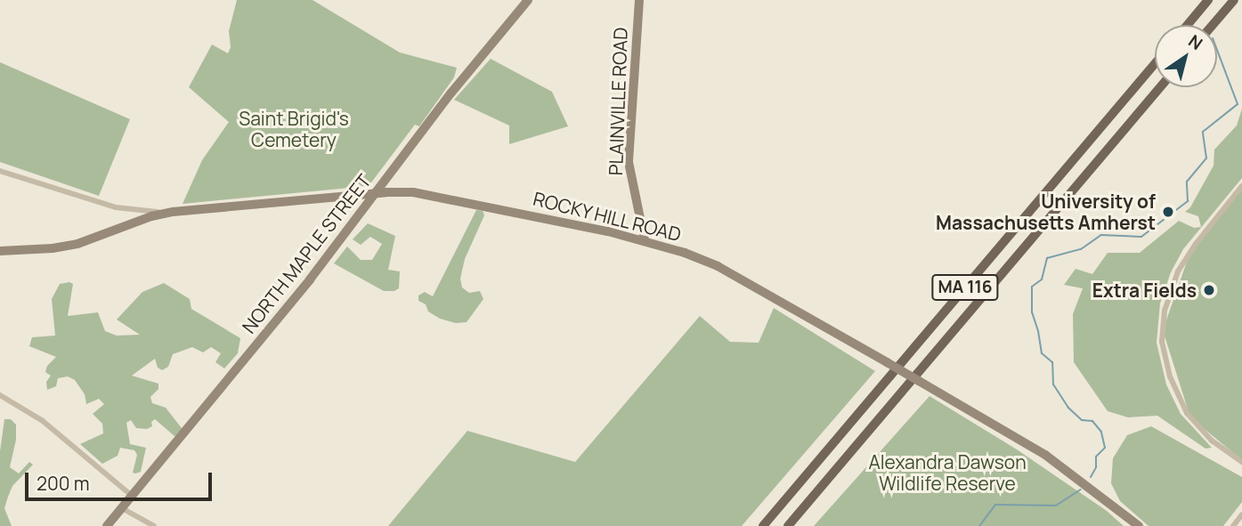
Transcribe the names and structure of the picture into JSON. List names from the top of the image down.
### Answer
{
  "streets": {
    "main road": [
      "PLAINVILLE ROAD",
      "ROCKY HILL ROAD",
      "NORTH MAPLE STREET",
      "MA 116"
    ]
  },
  "crossings": [
    ["PLAINVILLE ROAD", "ROCKY HILL ROAD"],
    ["ROCKY HILL ROAD", "NORTH MAPLE STREET"]
  ],
  "parks": ["Saint Brigid's Cemetery", "Alexandra Dawson Wildlife Reserve"],
  "places": ["University of Massachusetts Amherst", "Extra Fields"],
  "scale_bar": "200 m",
  "north": "top right"
}
